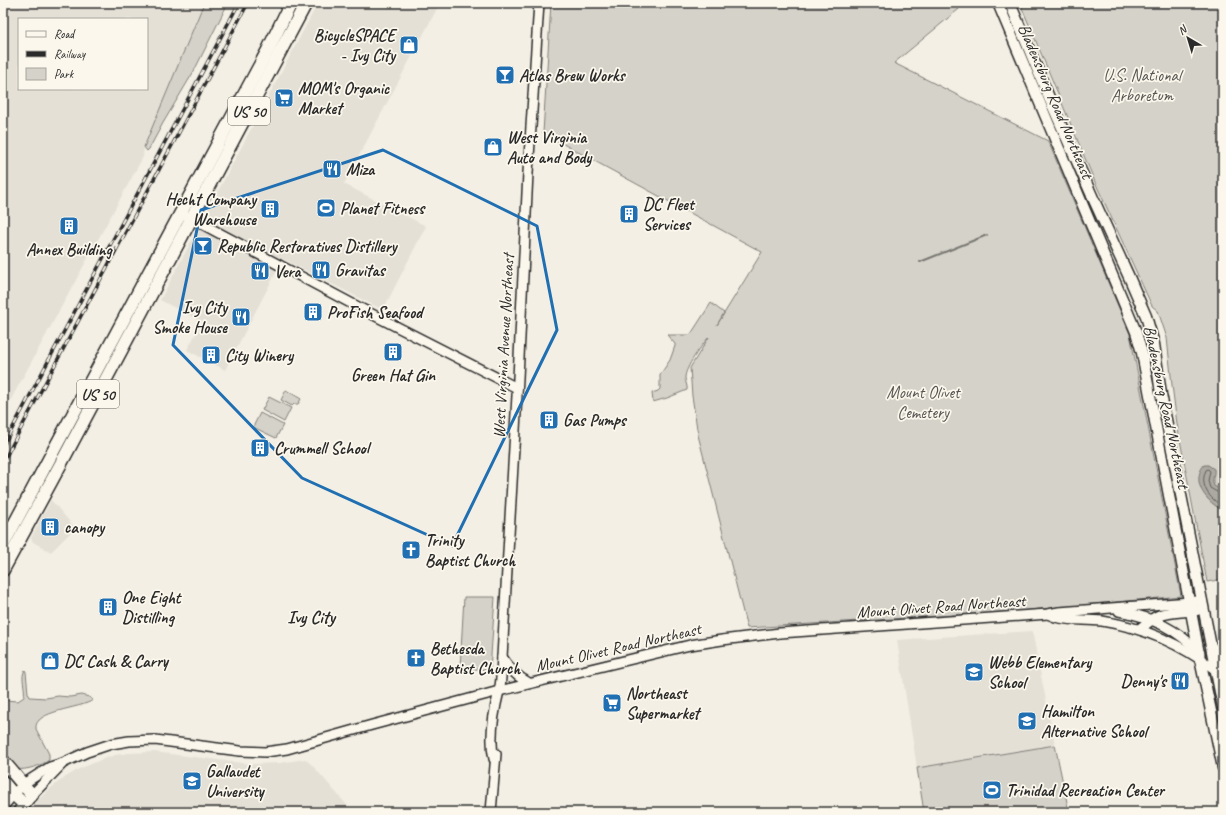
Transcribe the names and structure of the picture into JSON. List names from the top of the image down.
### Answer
{
  "streets": {
    "highway": ["US 50"],
    "main road": ["Bladensburg Road Northeast", "West Virginia Avenue Northeast", "Mount Olivet Road Northeast"]
  },
  "crossings": [
    ["Bladensburg Road Northeast", "Mount Olivet Road Northeast"],
    ["West Virginia Avenue Northeast", "Mount Olivet Road Northeast"]
  ],
  "districts": ["Ivy City"],
  "parks": ["U.S. National Arboretum", "Mount Olivet Cemetery"],
  "places": {
    "shop": ["BicycleSPACE - Ivy City", "West Virginia Auto and Body", "DC Cash & Carry"],
    "bar": ["Atlas Brew Works", "Republic Restoratives Distillery"],
    "supermarket": ["MOM's Organic Market", "Northeast Supermarket"],
    "restaurant": [
      "Miza",
      "Gravitas",
      "Vera",
      "Ivy City Smoke House",
      "Denny's"
    ],
    "sports": ["Planet Fitness", "Trinidad Recreation Center"],
    "building": [
      "Hecht Company Warehouse",
      "DC Fleet Services",
      "Annex Building",
      "ProFish Seafood",
      "Green Hat Gin",
      "City Winery",
      "Gas Pumps",
      "Crummell School",
      "canopy",
      "One Eight Distilling"
    ],
    "church": ["Trinity Baptist Church", "Bethesda Baptist Church"],
    "school or university": ["Webb Elementary School", "Hamilton Alternative School", "Gallaudet University"]
  },
  "legend": ["Road", "Railway", "Park"],
  "north": "top left"
}
